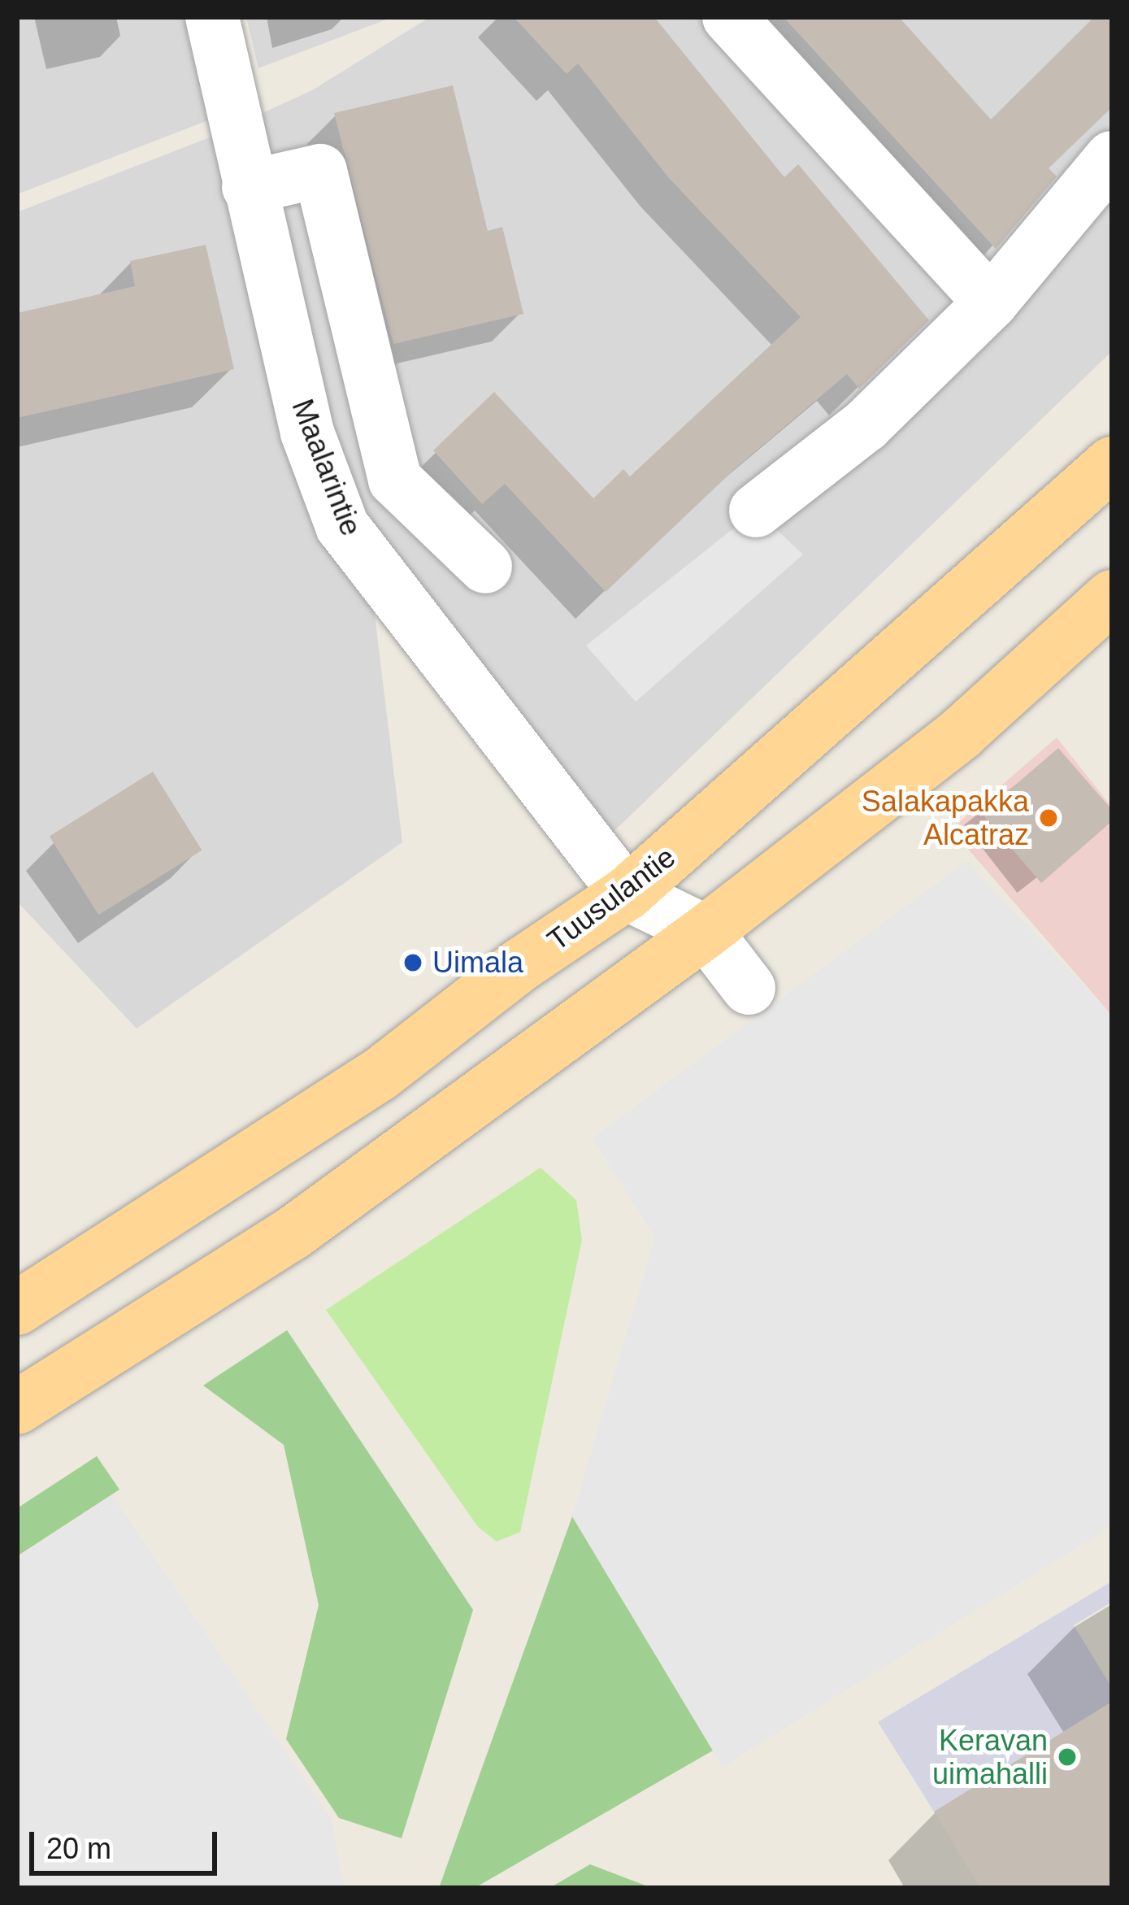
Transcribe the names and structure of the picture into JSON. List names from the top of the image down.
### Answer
{
  "streets": {
    "main road": ["Tuusulantie"],
    "street": ["Maalarintie"]
  },
  "crossings": [
    ["Maalarintie", "Tuusulantie"]
  ],
  "places": ["Salakapakka Alcatraz", "Uimala", "Keravan uimahalli"],
  "scale_bar": "20 m"
}
